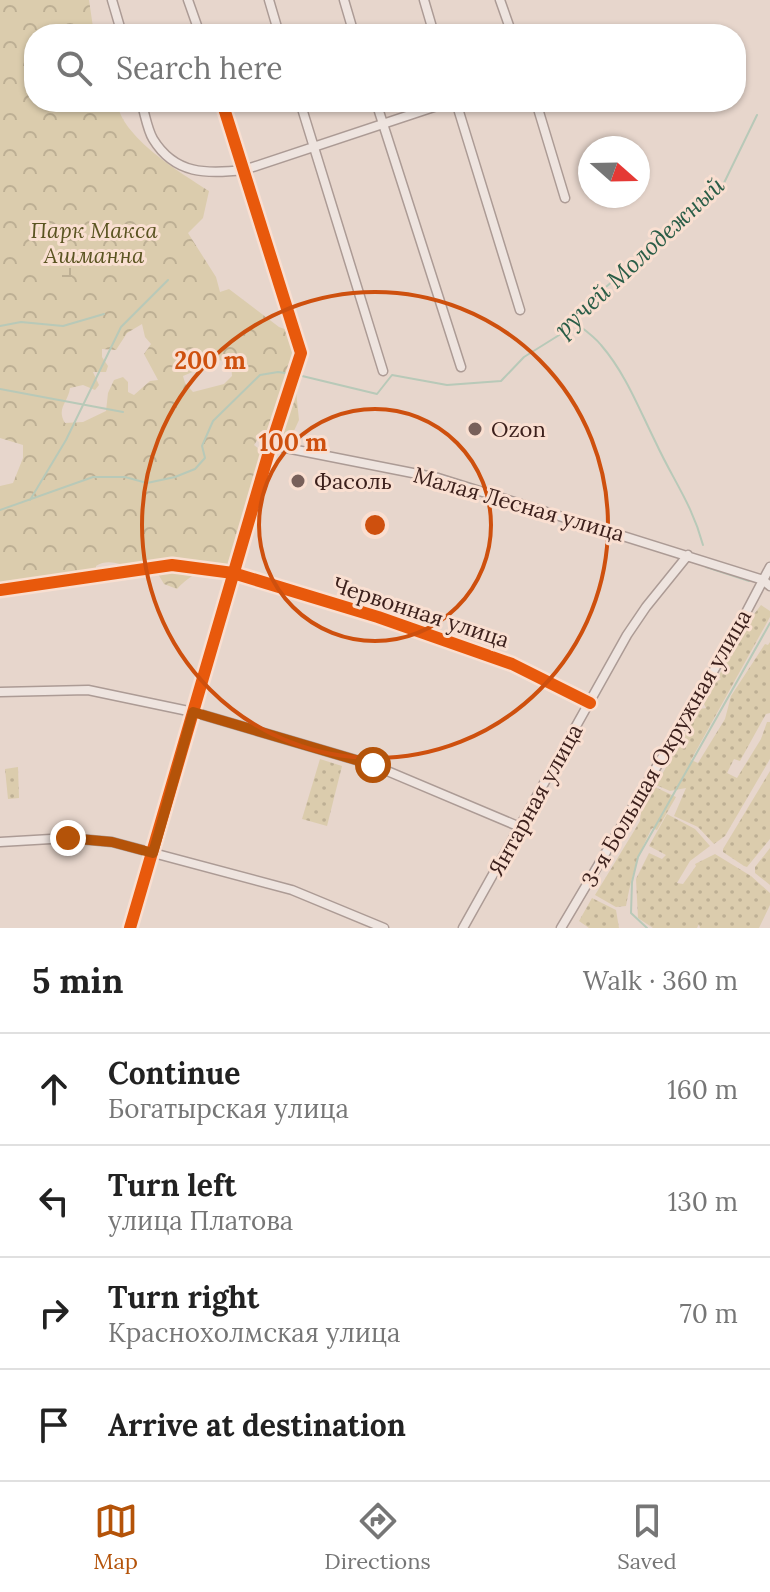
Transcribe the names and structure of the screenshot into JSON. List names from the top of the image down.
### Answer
{
  "streets": {
    "street": [
      "Малая Лесная улица",
      "Червонная улица",
      "3-я Большая Окружная улица",
      "Янтарная улица"
    ]
  },
  "crossings": [
    ["Малая Лесная улица", "3-я Большая Окружная улица"],
    ["Малая Лесная улица", "Янтарная улица"],
    ["Червонная улица", "Янтарная улица"]
  ],
  "water": ["ручей Молодежный"],
  "parks": ["Парк Макса Ашманна"],
  "places": ["Ozon", "Фасоль"],
  "north": "right",
  "page": {
    "search": "Search here",
    "heading": ["5 min", "Walk · 360 m"],
    "list": [
      ["Continue", "Богатырская улица", "160 m"],
      ["Turn left", "улица Платова", "130 m"],
      ["Turn right", "Краснохолмская улица", "70 m"],
      "Arrive at destination"
    ],
    "nav": ["Map", "Directions", "Saved"]
  },
  "rings": ["200 m", "100 m"]
}
